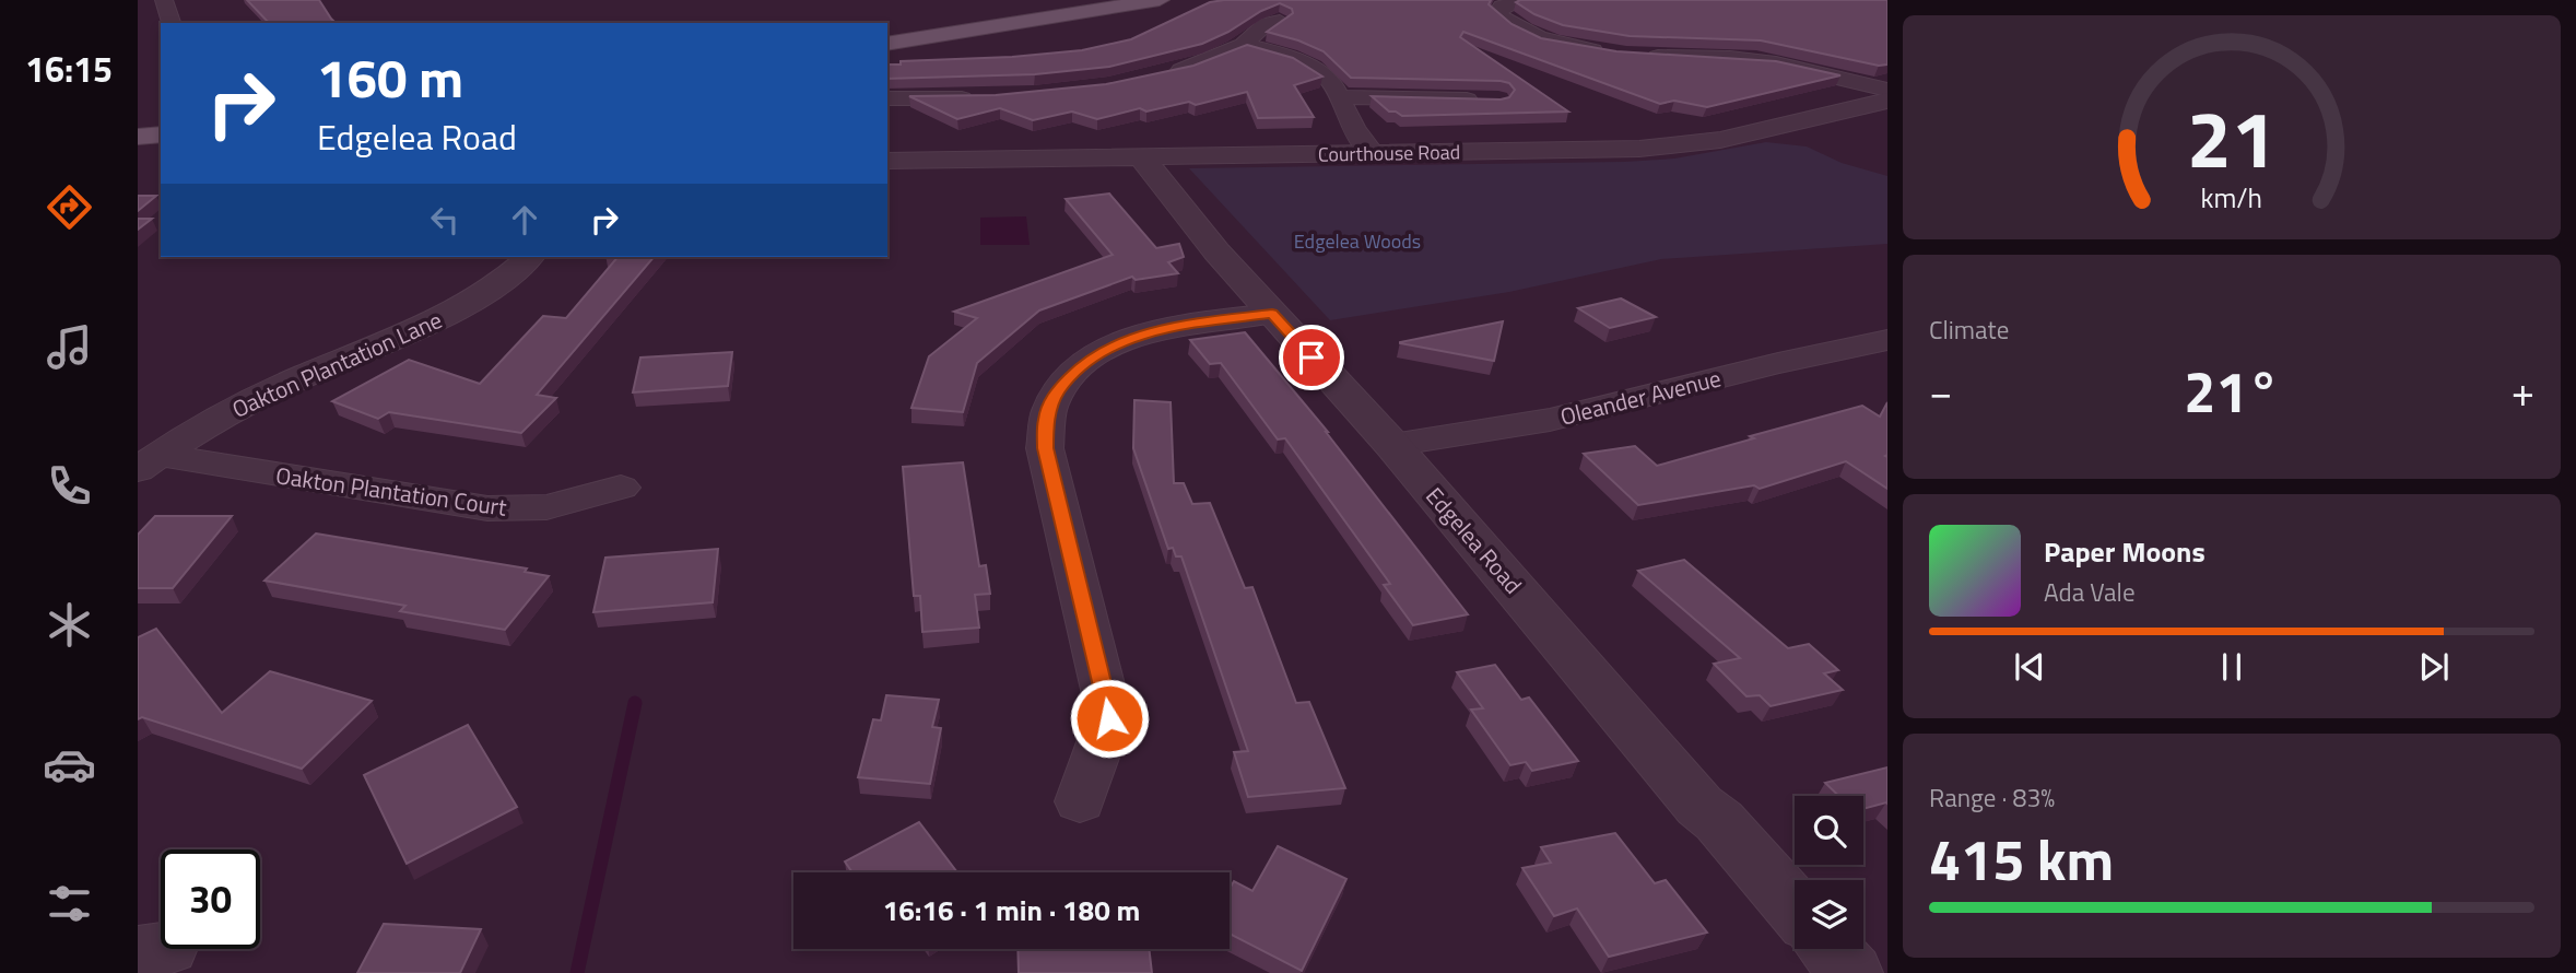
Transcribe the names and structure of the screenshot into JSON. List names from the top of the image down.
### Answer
{
  "streets": {
    "street": [
      "Courthouse Road",
      "Oakton Plantation Lane",
      "Oleander Avenue",
      "Oakton Plantation Court",
      "Edgelea Road"
    ]
  },
  "crossings": [
    ["Courthouse Road", "Edgelea Road"],
    ["Oakton Plantation Lane", "Oakton Plantation Court"],
    ["Oleander Avenue", "Edgelea Road"]
  ],
  "parks": ["Edgelea Woods"],
  "page": {
    "tabs": "16:15",
    "turn": ["160 m", "Edgelea Road"],
    "tile": [
      "Climate",
      ["Range · 83%", "415 km"]
    ],
    "heat": ["−", "21°", "+"],
    "song": ["Paper Moons", "Ada Vale"],
    "limit": "30",
    "trip": "16:16 · 1 min · 180 m",
    "gauge": ["21", "km/h"]
  }
}
